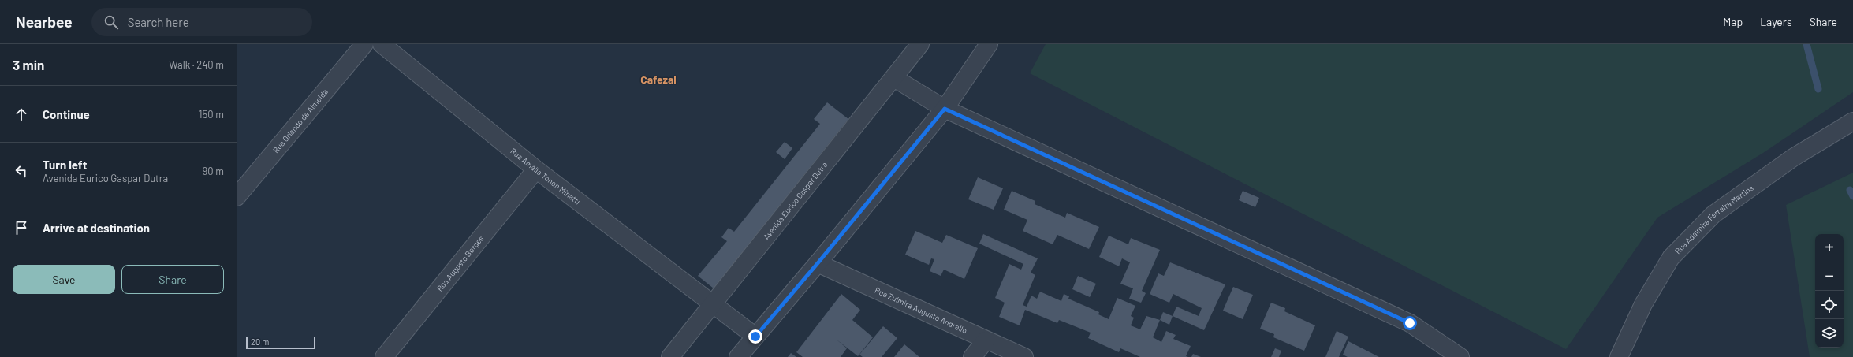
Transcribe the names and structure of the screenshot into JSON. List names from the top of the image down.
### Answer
{
  "streets": {
    "street": [
      "Rua Orlando de Almeida",
      "Rua Amália Tonon Minatti",
      "Avenida Eurico Gaspar Dutra",
      "Rua Adalmira Ferreira Martins",
      "Rua Augusto Borges",
      "Rua Zulmira Augusto Andrello"
    ]
  },
  "crossings": [
    ["Rua Amália Tonon Minatti", "Avenida Eurico Gaspar Dutra"],
    ["Rua Amália Tonon Minatti", "Rua Augusto Borges"]
  ],
  "districts": ["Cafezal"],
  "scale_bar": "20 m",
  "page": {
    "header": "Nearbee",
    "search": "Search here",
    "nav": ["Map", "Layers", "Share"],
    "heading": ["3 min", "Walk · 240 m"],
    "list": [
      ["Continue", "150 m"],
      ["Turn left", "Avenida Eurico Gaspar Dutra", "90 m"],
      "Arrive at destination"
    ],
    "map_buttons": ["+", "−"],
    "buttons": ["Save", "Share"],
    "scale": "20 m"
  }
}
